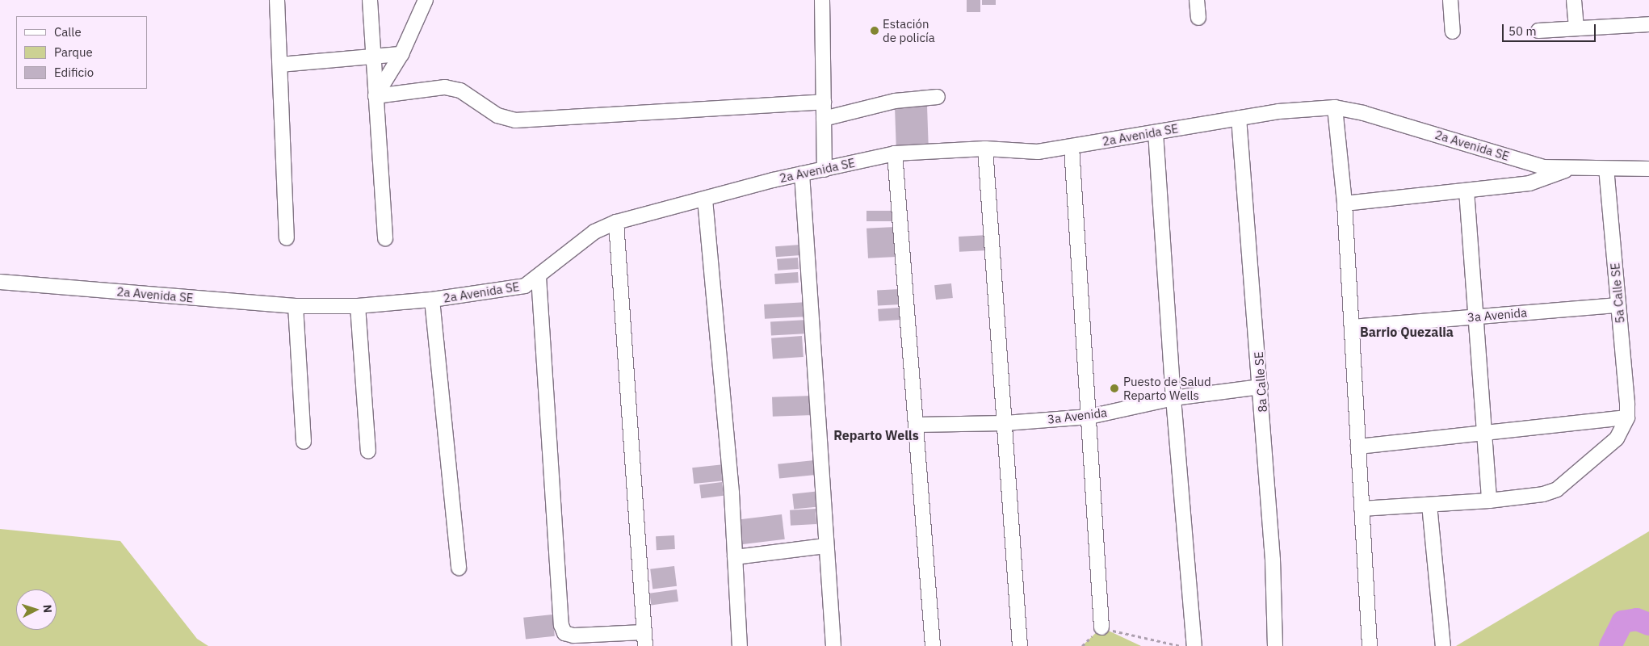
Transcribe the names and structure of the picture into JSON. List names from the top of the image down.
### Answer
{
  "streets": {
    "street": [
      "2a Avenida SE",
      "5a Calle SE",
      "3a Avenida",
      "8a Calle SE"
    ]
  },
  "crossings": [
    ["2a Avenida SE", "5a Calle SE"],
    ["2a Avenida SE", "8a Calle SE"],
    ["5a Calle SE", "3a Avenida"],
    ["3a Avenida", "8a Calle SE"]
  ],
  "districts": ["Barrio Quezalia", "Reparto Wells"],
  "places": ["Estación de policía", "Puesto de Salud Reparto Wells"],
  "legend": ["Calle", "Parque", "Edificio"],
  "scale_bar": "50 m",
  "north": "right"
}
